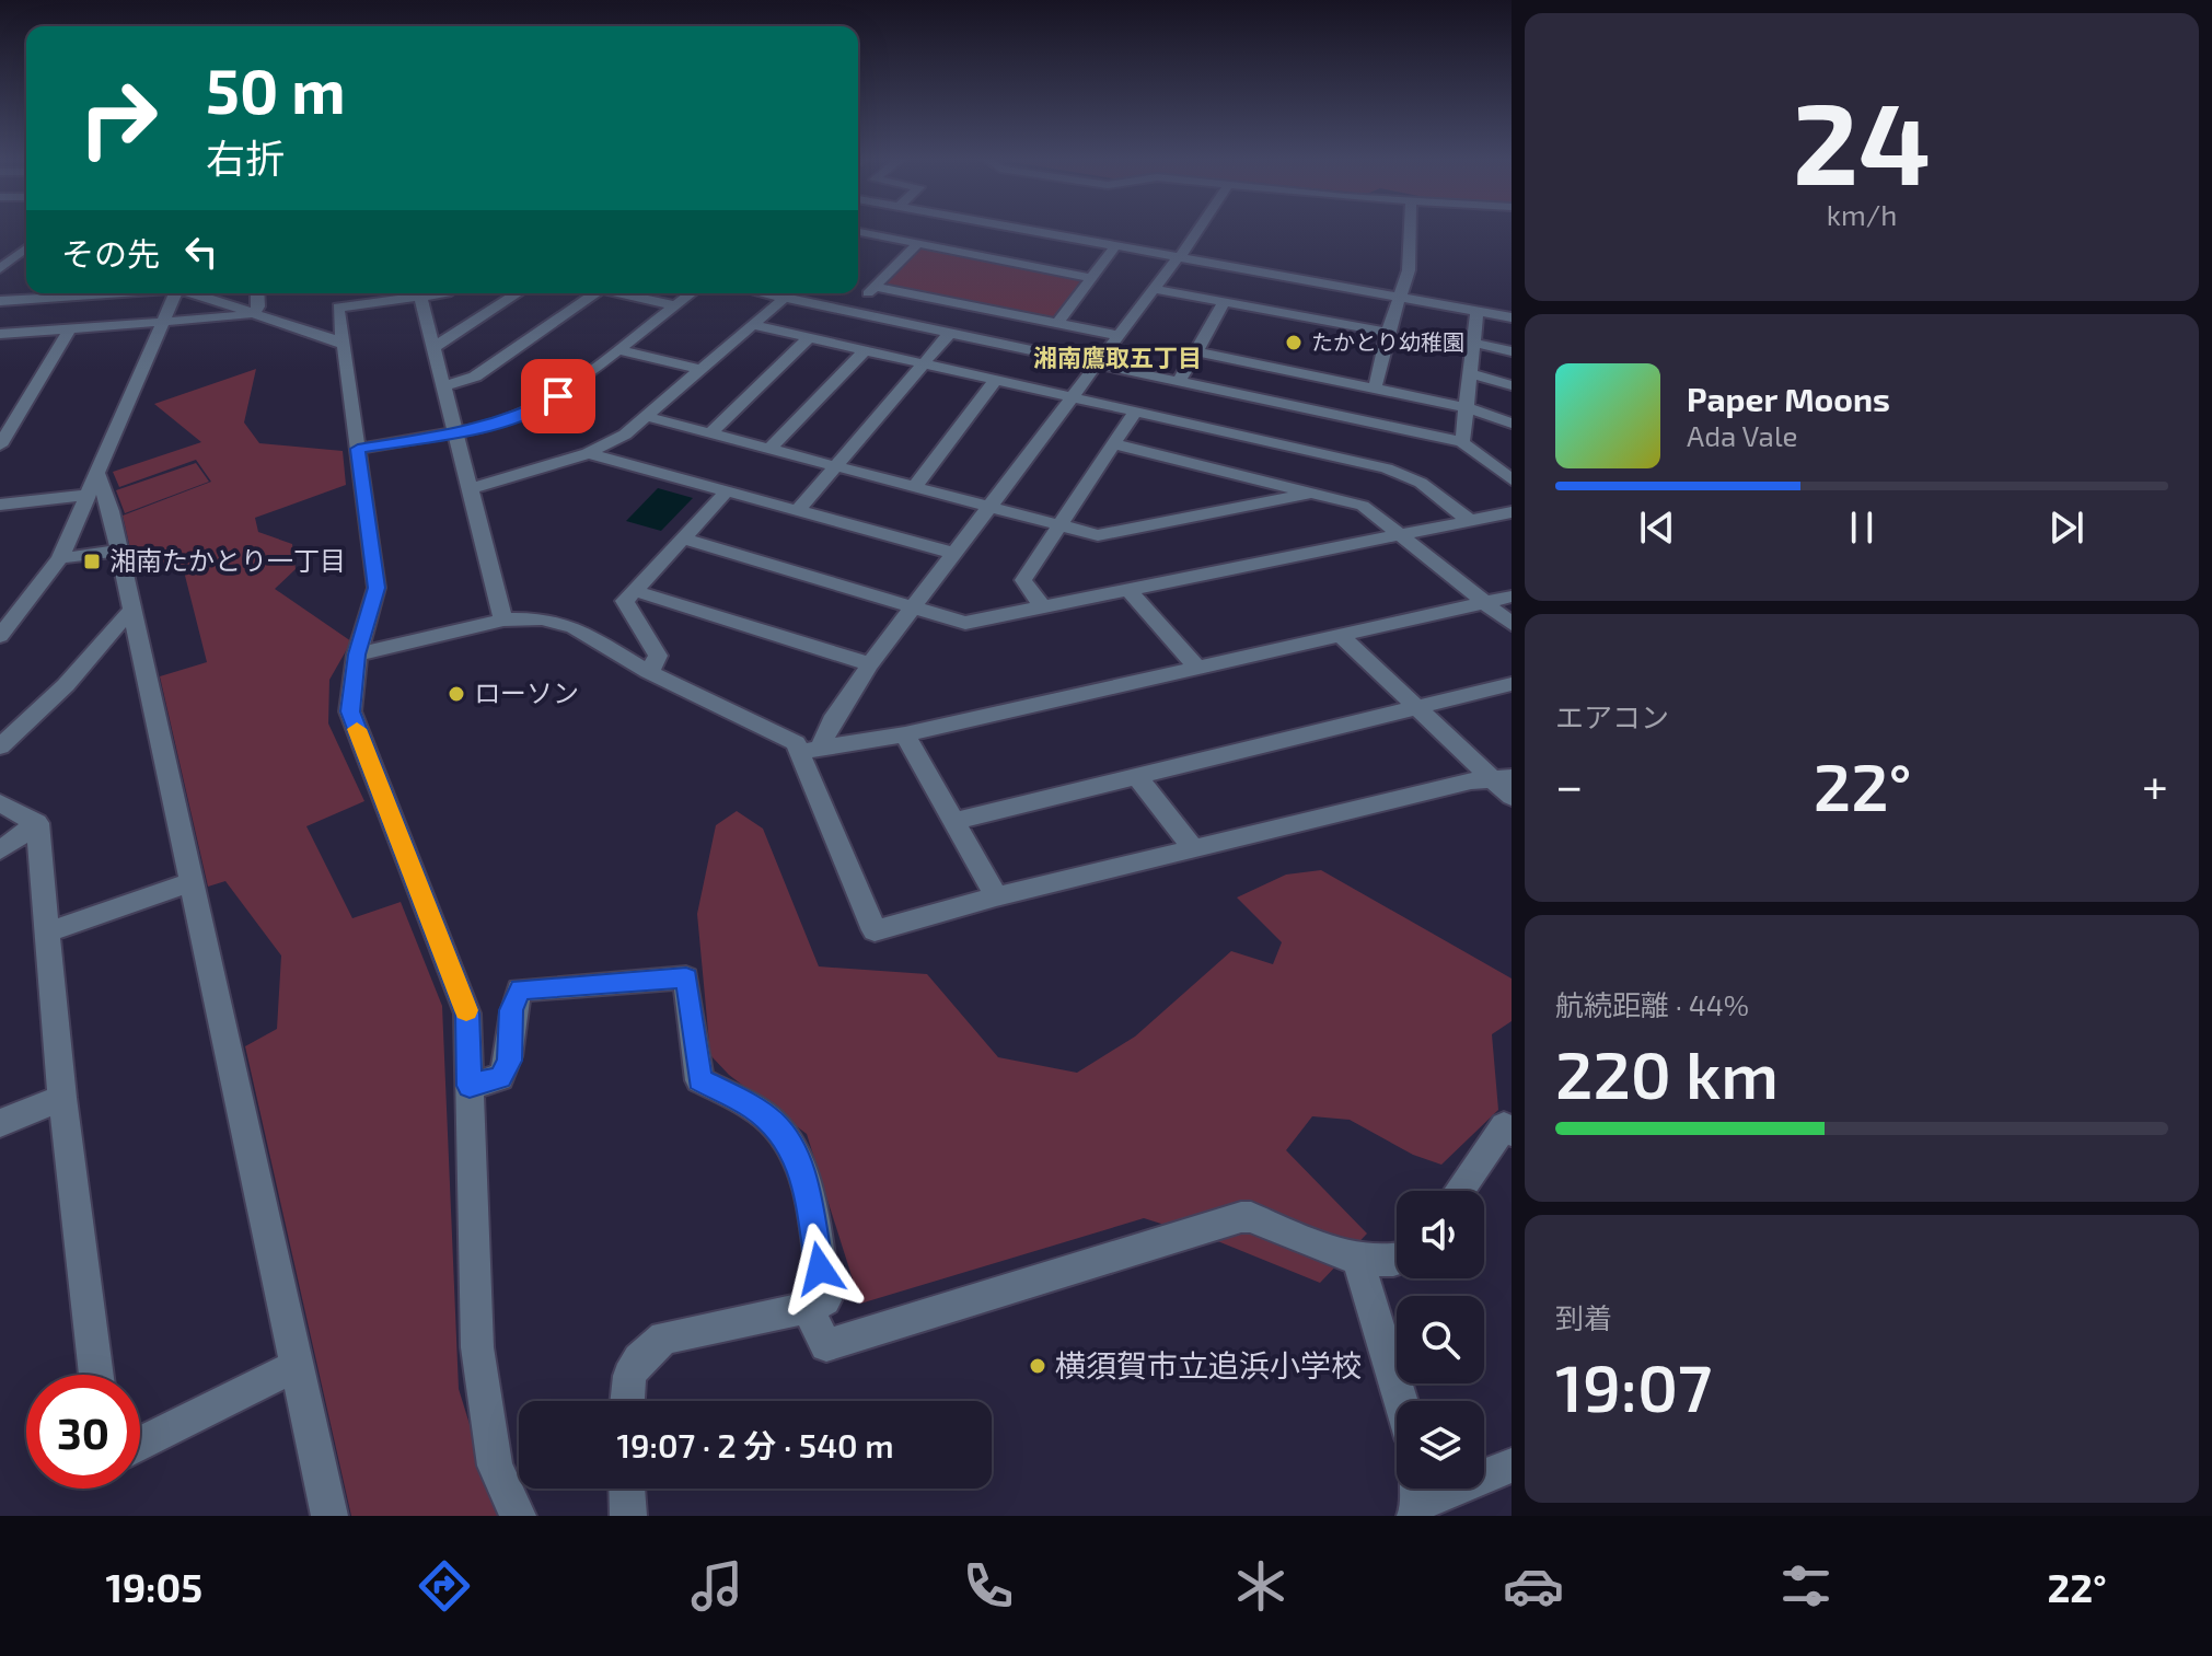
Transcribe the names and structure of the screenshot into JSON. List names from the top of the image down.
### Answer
{
  "districts": ["湘南鷹取五丁目"],
  "places": {
    "other": ["たかとり幼稚園", "ローソン", "横須賀市立追浜小学校"],
    "transit": ["湘南たかとり一丁目"]
  },
  "page": {
    "tile": [
      ["24", "km/h"],
      "エアコン",
      ["航続距離 · 44%", "220 km"],
      ["到着", "19:07"]
    ],
    "turn": ["50 m", "右折"],
    "then": "その先",
    "song": ["Paper Moons", "Ada Vale"],
    "heat": ["−", "22°", "+"],
    "limit": "30",
    "trip": "19:07 · 2 分 · 540 m",
    "tabs": ["19:05", "22°"]
  }
}
